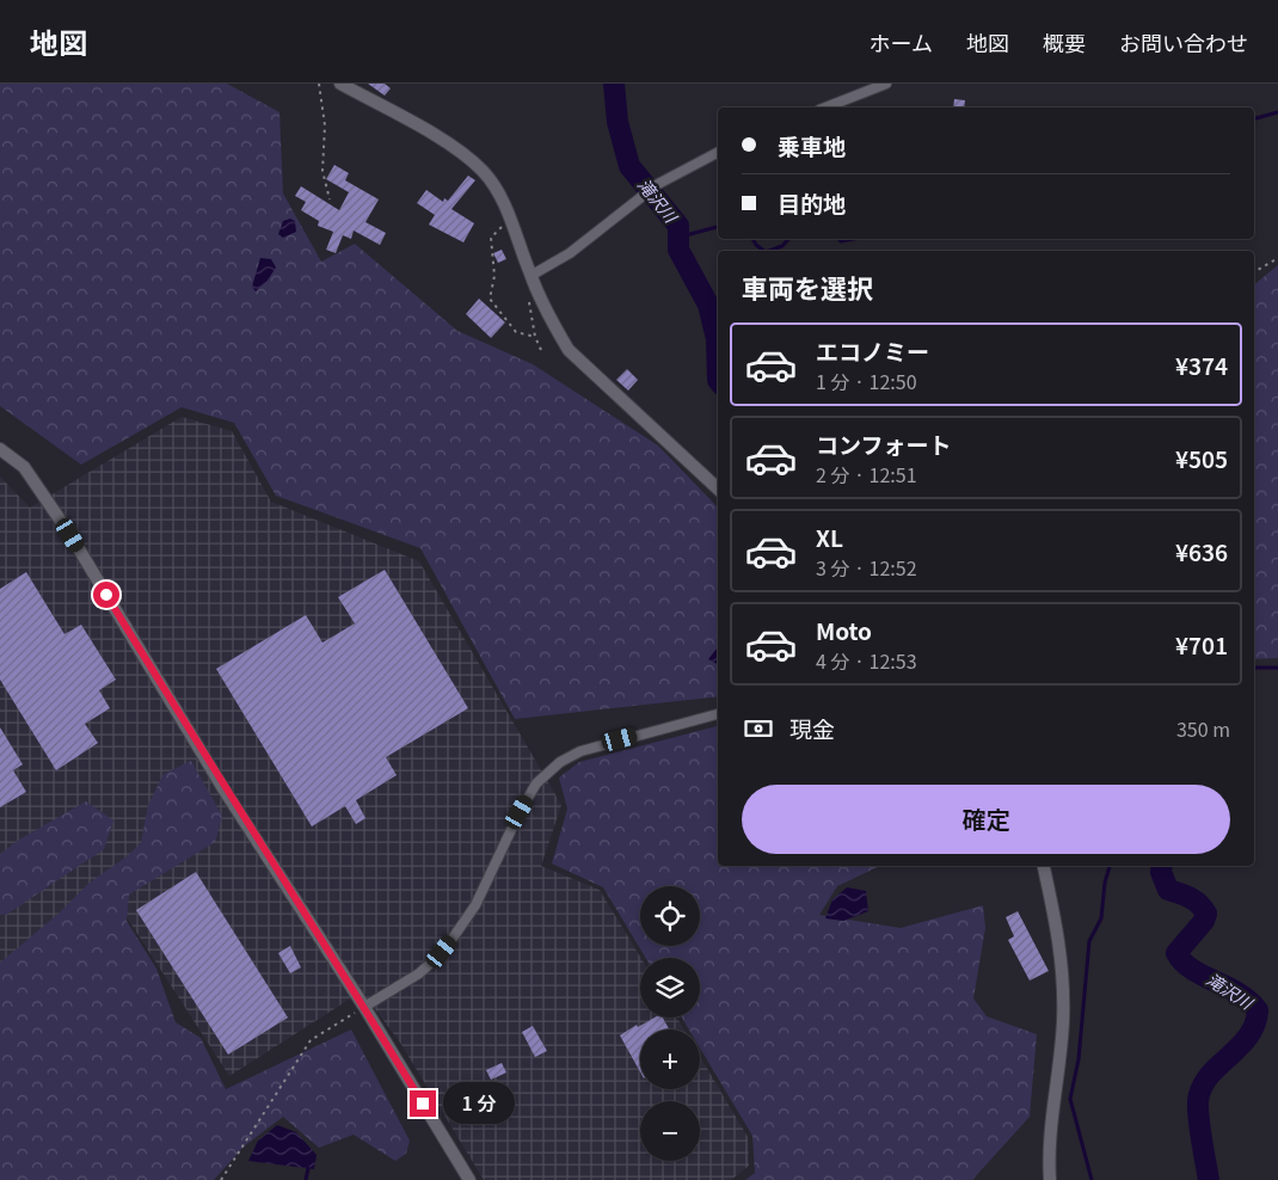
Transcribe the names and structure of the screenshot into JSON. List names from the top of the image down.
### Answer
{
  "water": ["滝沢川"],
  "page": {
    "header": "地図",
    "nav": [
      "ホーム",
      "地図",
      "概要",
      "お問い合わせ"
    ],
    "banner": ["乗車地", "目的地"],
    "heading": "車両を選択",
    "list": [
      {
        "name": "エコノミー",
        "note": "1 分 · 12:50",
        "value": "¥374"
      },
      {
        "name": "コンフォート",
        "note": "2 分 · 12:51",
        "value": "¥505"
      },
      {
        "name": "XL",
        "note": "3 分 · 12:52",
        "value": "¥636"
      },
      {
        "name": "Moto",
        "note": "4 分 · 12:53",
        "value": "¥701"
      }
    ],
    "pay": ["現金", "350 m"],
    "buttons": "確定",
    "map_buttons": ["+", "−"],
    "bubble": "1 分"
  }
}
